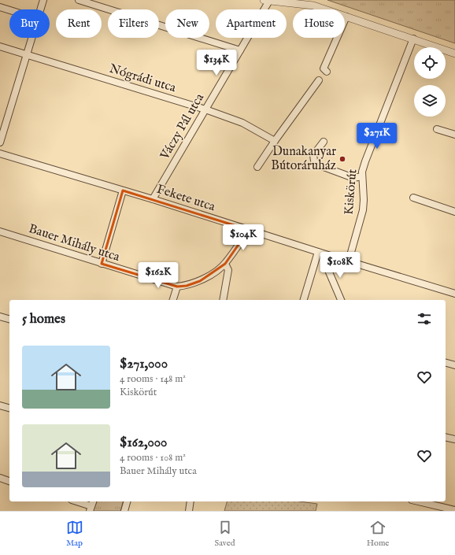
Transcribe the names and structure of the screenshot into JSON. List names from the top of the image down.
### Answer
{
  "streets": {
    "street": [
      "Nógrádi utca",
      "Váczy Pál utca",
      "Kiskörút",
      "Fekete utca",
      "Bauer Mihály utca"
    ]
  },
  "crossings": [
    ["Nógrádi utca", "Váczy Pál utca"],
    ["Váczy Pál utca", "Fekete utca"],
    ["Kiskörút", "Fekete utca"],
    ["Fekete utca", "Bauer Mihály utca"]
  ],
  "places": ["Dunakanyar Bútoráruház"],
  "page": {
    "chip": [
      "Buy",
      "Rent",
      "Filters",
      "New",
      "Apartment",
      "House"
    ],
    "price": [
      "$134K",
      "$271K",
      "$104K",
      "$108K",
      "$162K"
    ],
    "heading": "5 homes",
    "list": [
      {
        "name": "$271,000",
        "note": "4 rooms · 148 m² · Kiskörút"
      },
      {
        "name": "$162,000",
        "note": "4 rooms · 108 m² · Bauer Mihály utca"
      }
    ],
    "tabs": ["Map", "Saved", "Home"]
  }
}
